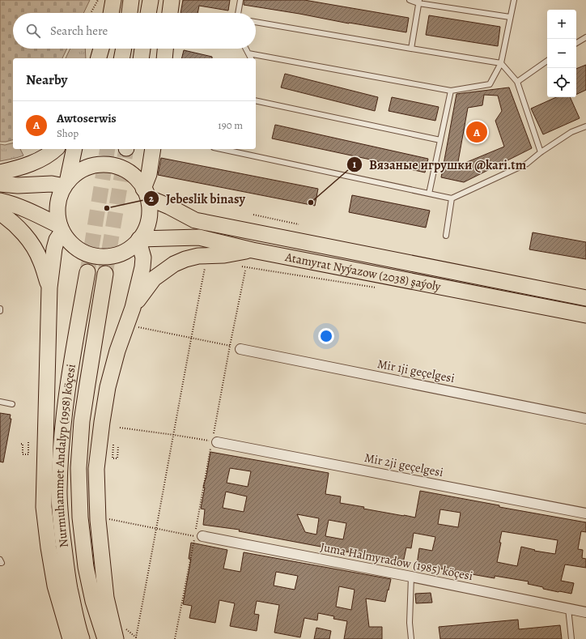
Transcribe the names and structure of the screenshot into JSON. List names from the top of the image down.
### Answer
{
  "streets": {
    "main road": ["Atamyrat Nyýazow (2038) şaýoly", "Nurmuhammet Andalyp (1958) köçesi"],
    "street": ["Mir 1ji geçelgesi", "Mir 2ji geçelgesi", "Juma Halmyradow (1985) köçesi"]
  },
  "places": ["Вязаные игрушки @kari.tm", "Jebeslik binasy"],
  "page": {
    "map_buttons": ["+", "−"],
    "search": "Search here",
    "heading": "Nearby",
    "list": [
      {
        "mark": "A",
        "name": "Awtoserwis",
        "note": "Shop",
        "value": "190 m"
      }
    ],
    "pins": "A"
  }
}
